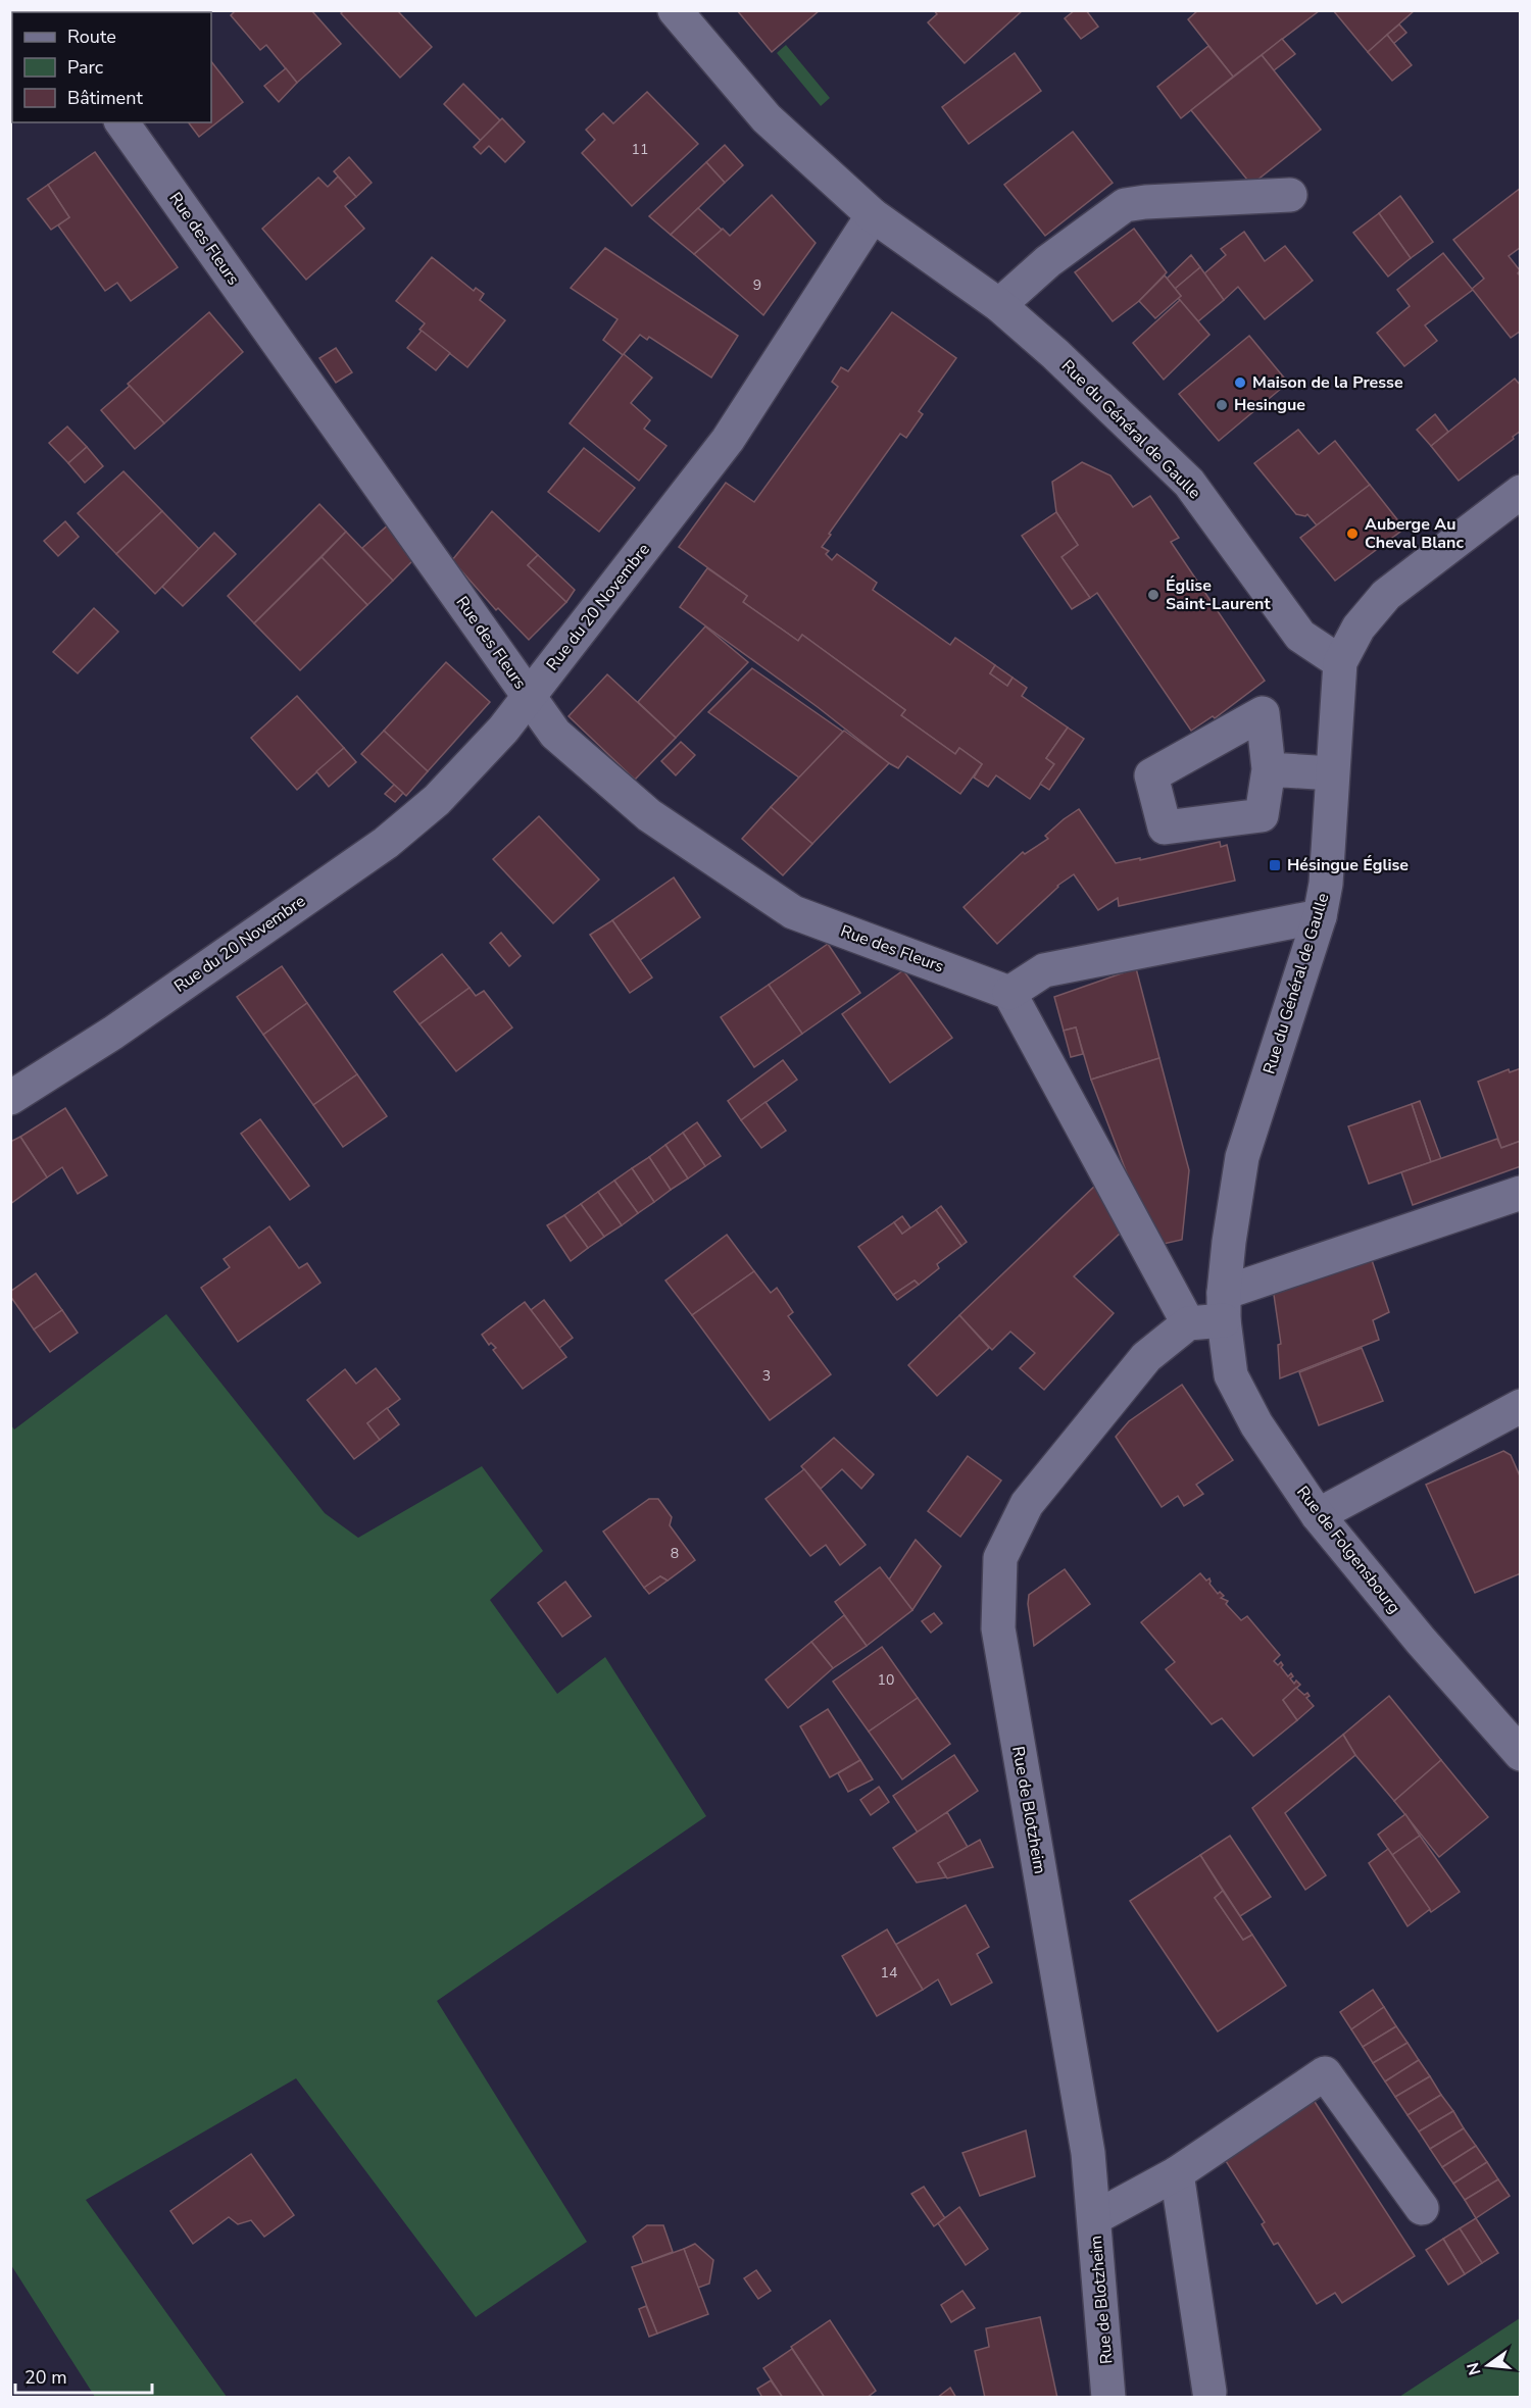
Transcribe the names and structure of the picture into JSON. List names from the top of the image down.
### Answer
{
  "streets": {
    "street": [
      "Rue des Fleurs",
      "Rue du Général de Gaulle",
      "Rue du 20 Novembre",
      "Rue de Folgensbourg",
      "Rue de Blotzheim"
    ]
  },
  "crossings": [
    ["Rue des Fleurs", "Rue du 20 Novembre"],
    ["Rue du Général de Gaulle", "Rue du 20 Novembre"],
    ["Rue du Général de Gaulle", "Rue de Folgensbourg"]
  ],
  "places": {
    "other": [
      "Maison de la Presse",
      "Hesingue",
      "Auberge Au Cheval Blanc",
      "Église Saint-Laurent"
    ],
    "transit": ["Hésingue Église"]
  },
  "house_numbers": [
    "11",
    "9",
    "3",
    "8",
    "10",
    "14"
  ],
  "legend": ["Route", "Parc", "Bâtiment"],
  "scale_bar": "20 m",
  "north": "left"
}
